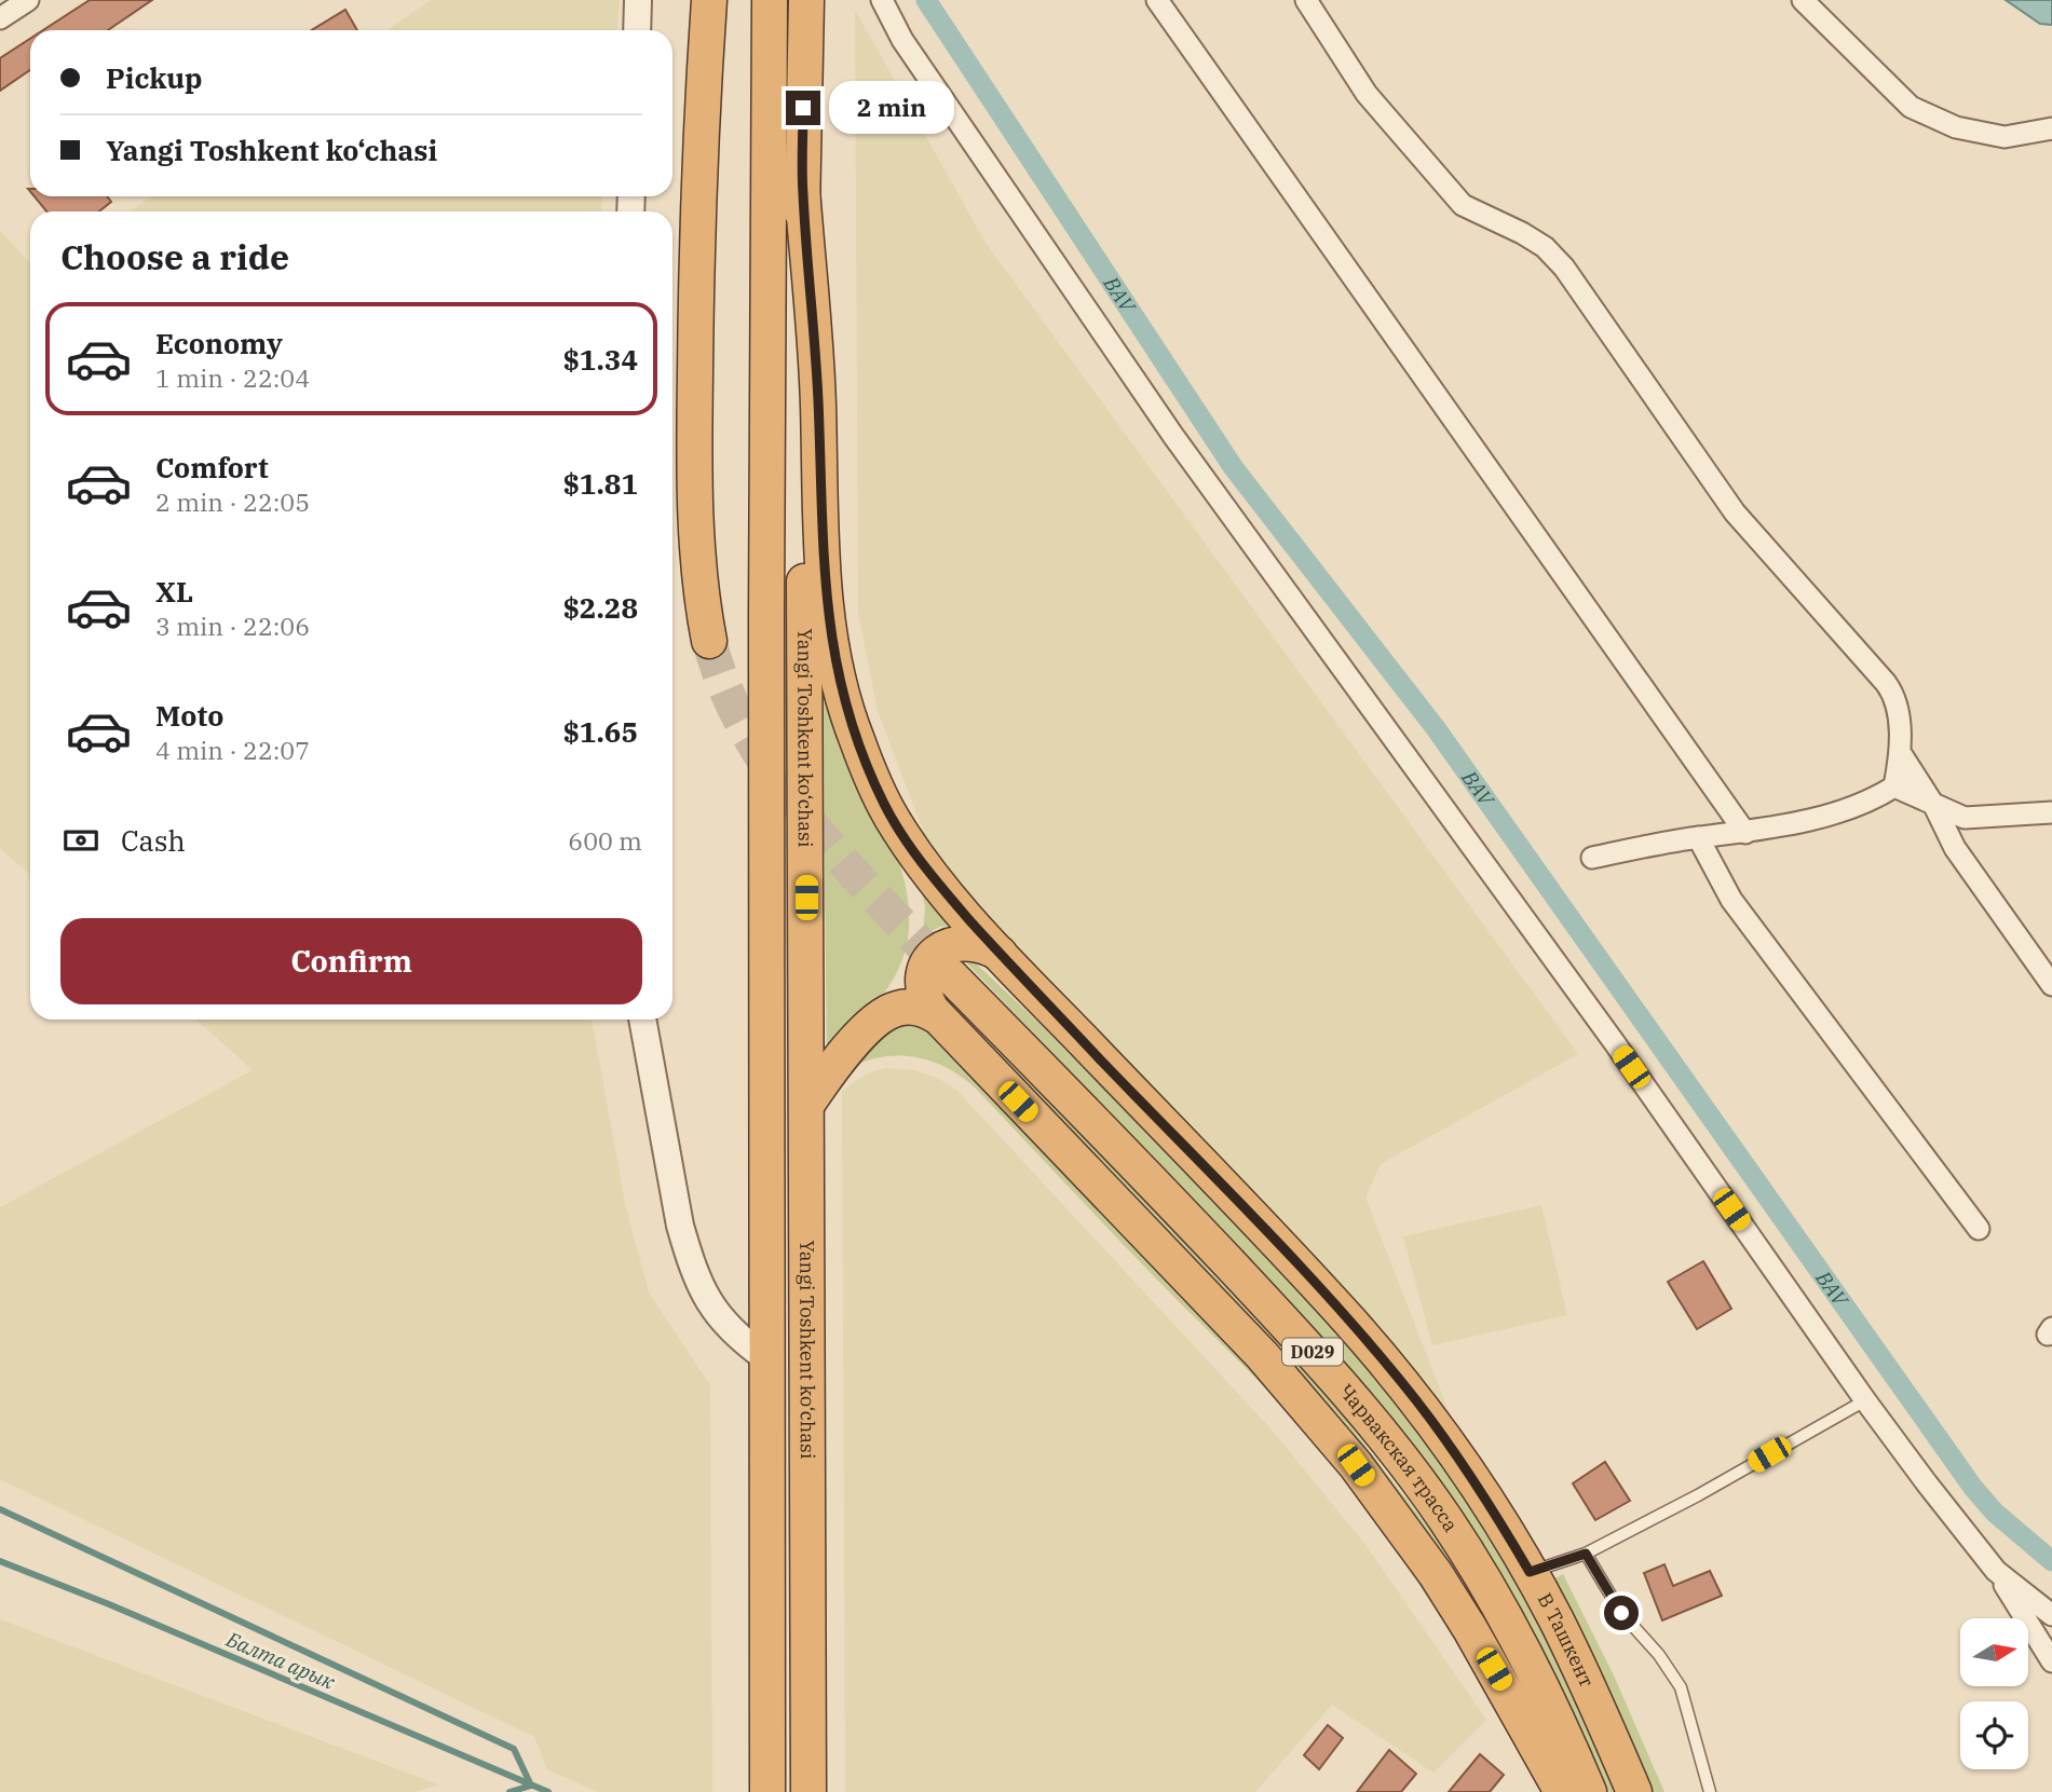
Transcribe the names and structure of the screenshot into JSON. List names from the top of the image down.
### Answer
{
  "streets": {
    "highway": [
      "Yangi Toshkent ko‘chasi",
      "D029",
      "Чарвакская трасса",
      "В Ташкент"
    ]
  },
  "crossings": [
    ["Yangi Toshkent ko‘chasi", "В Ташкент"]
  ],
  "water": ["BAV", "Балта арык"],
  "north": "right",
  "page": {
    "banner": ["Pickup", "Yangi Toshkent ko‘chasi"],
    "bubble": "2 min",
    "heading": "Choose a ride",
    "list": [
      {
        "name": "Economy",
        "note": "1 min · 22:04",
        "value": "$1.34"
      },
      {
        "name": "Comfort",
        "note": "2 min · 22:05",
        "value": "$1.81"
      },
      {
        "name": "XL",
        "note": "3 min · 22:06",
        "value": "$2.28"
      },
      {
        "name": "Moto",
        "note": "4 min · 22:07",
        "value": "$1.65"
      }
    ],
    "pay": ["Cash", "600 m"],
    "buttons": "Confirm"
  }
}
